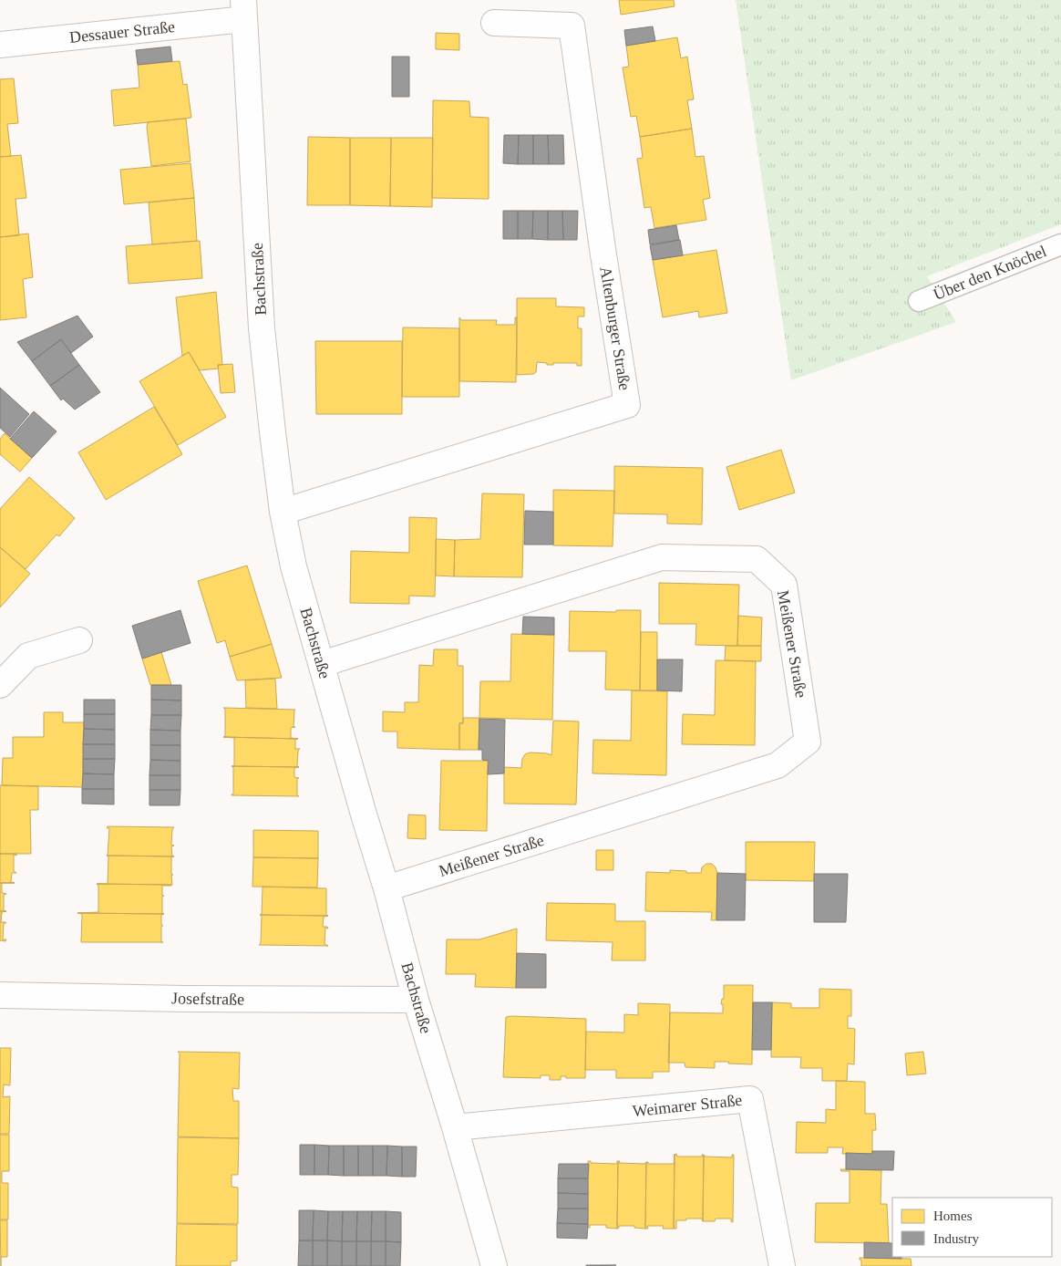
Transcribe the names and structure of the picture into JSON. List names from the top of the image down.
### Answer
{
  "streets": {
    "street": [
      "Dessauer Straße",
      "Bachstraße",
      "Altenburger Straße",
      "Meißener Straße",
      "Josefstraße",
      "Weimarer Straße"
    ],
    "lane": ["Über den Knöchel"]
  },
  "crossings": [
    ["Dessauer Straße", "Bachstraße"],
    ["Bachstraße", "Altenburger Straße"],
    ["Bachstraße", "Meißener Straße"],
    ["Bachstraße", "Josefstraße"],
    ["Bachstraße", "Weimarer Straße"]
  ],
  "legend": ["Homes", "Industry"]
}
